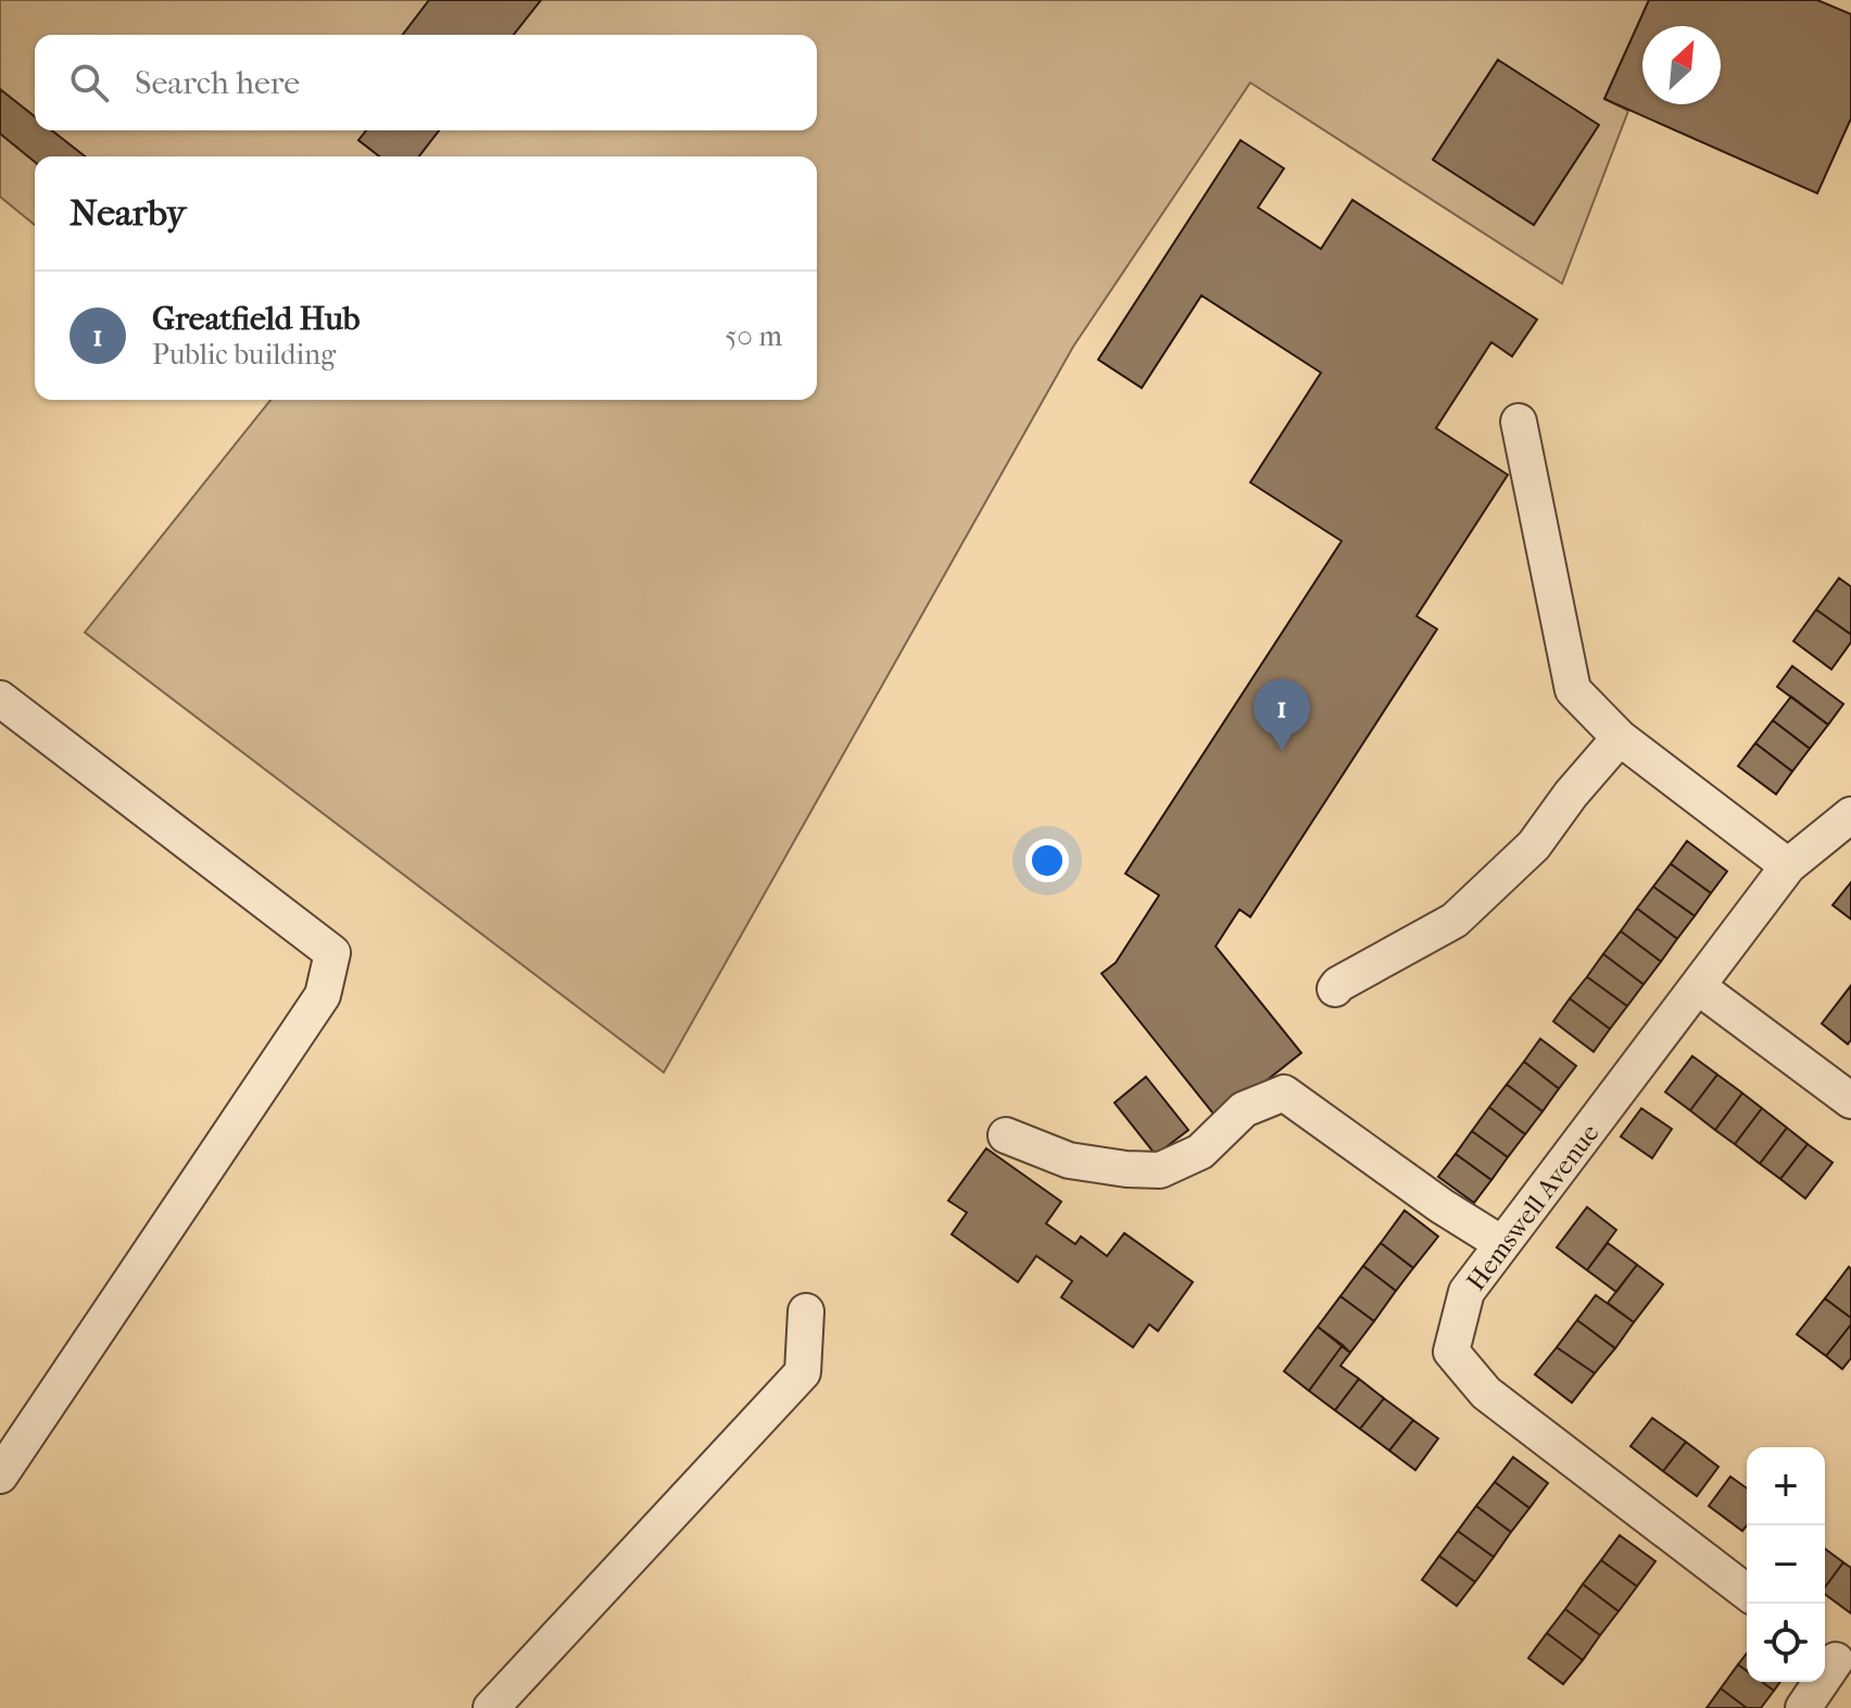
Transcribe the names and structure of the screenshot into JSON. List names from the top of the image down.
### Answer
{
  "streets": {
    "street": ["Hemswell Avenue"]
  },
  "north": "top right",
  "page": {
    "search": "Search here",
    "heading": "Nearby",
    "list": [
      {
        "mark": "1",
        "name": "Greatfield Hub",
        "note": "Public building",
        "value": "50 m"
      }
    ],
    "pins": "1",
    "map_buttons": ["+", "−"]
  }
}
